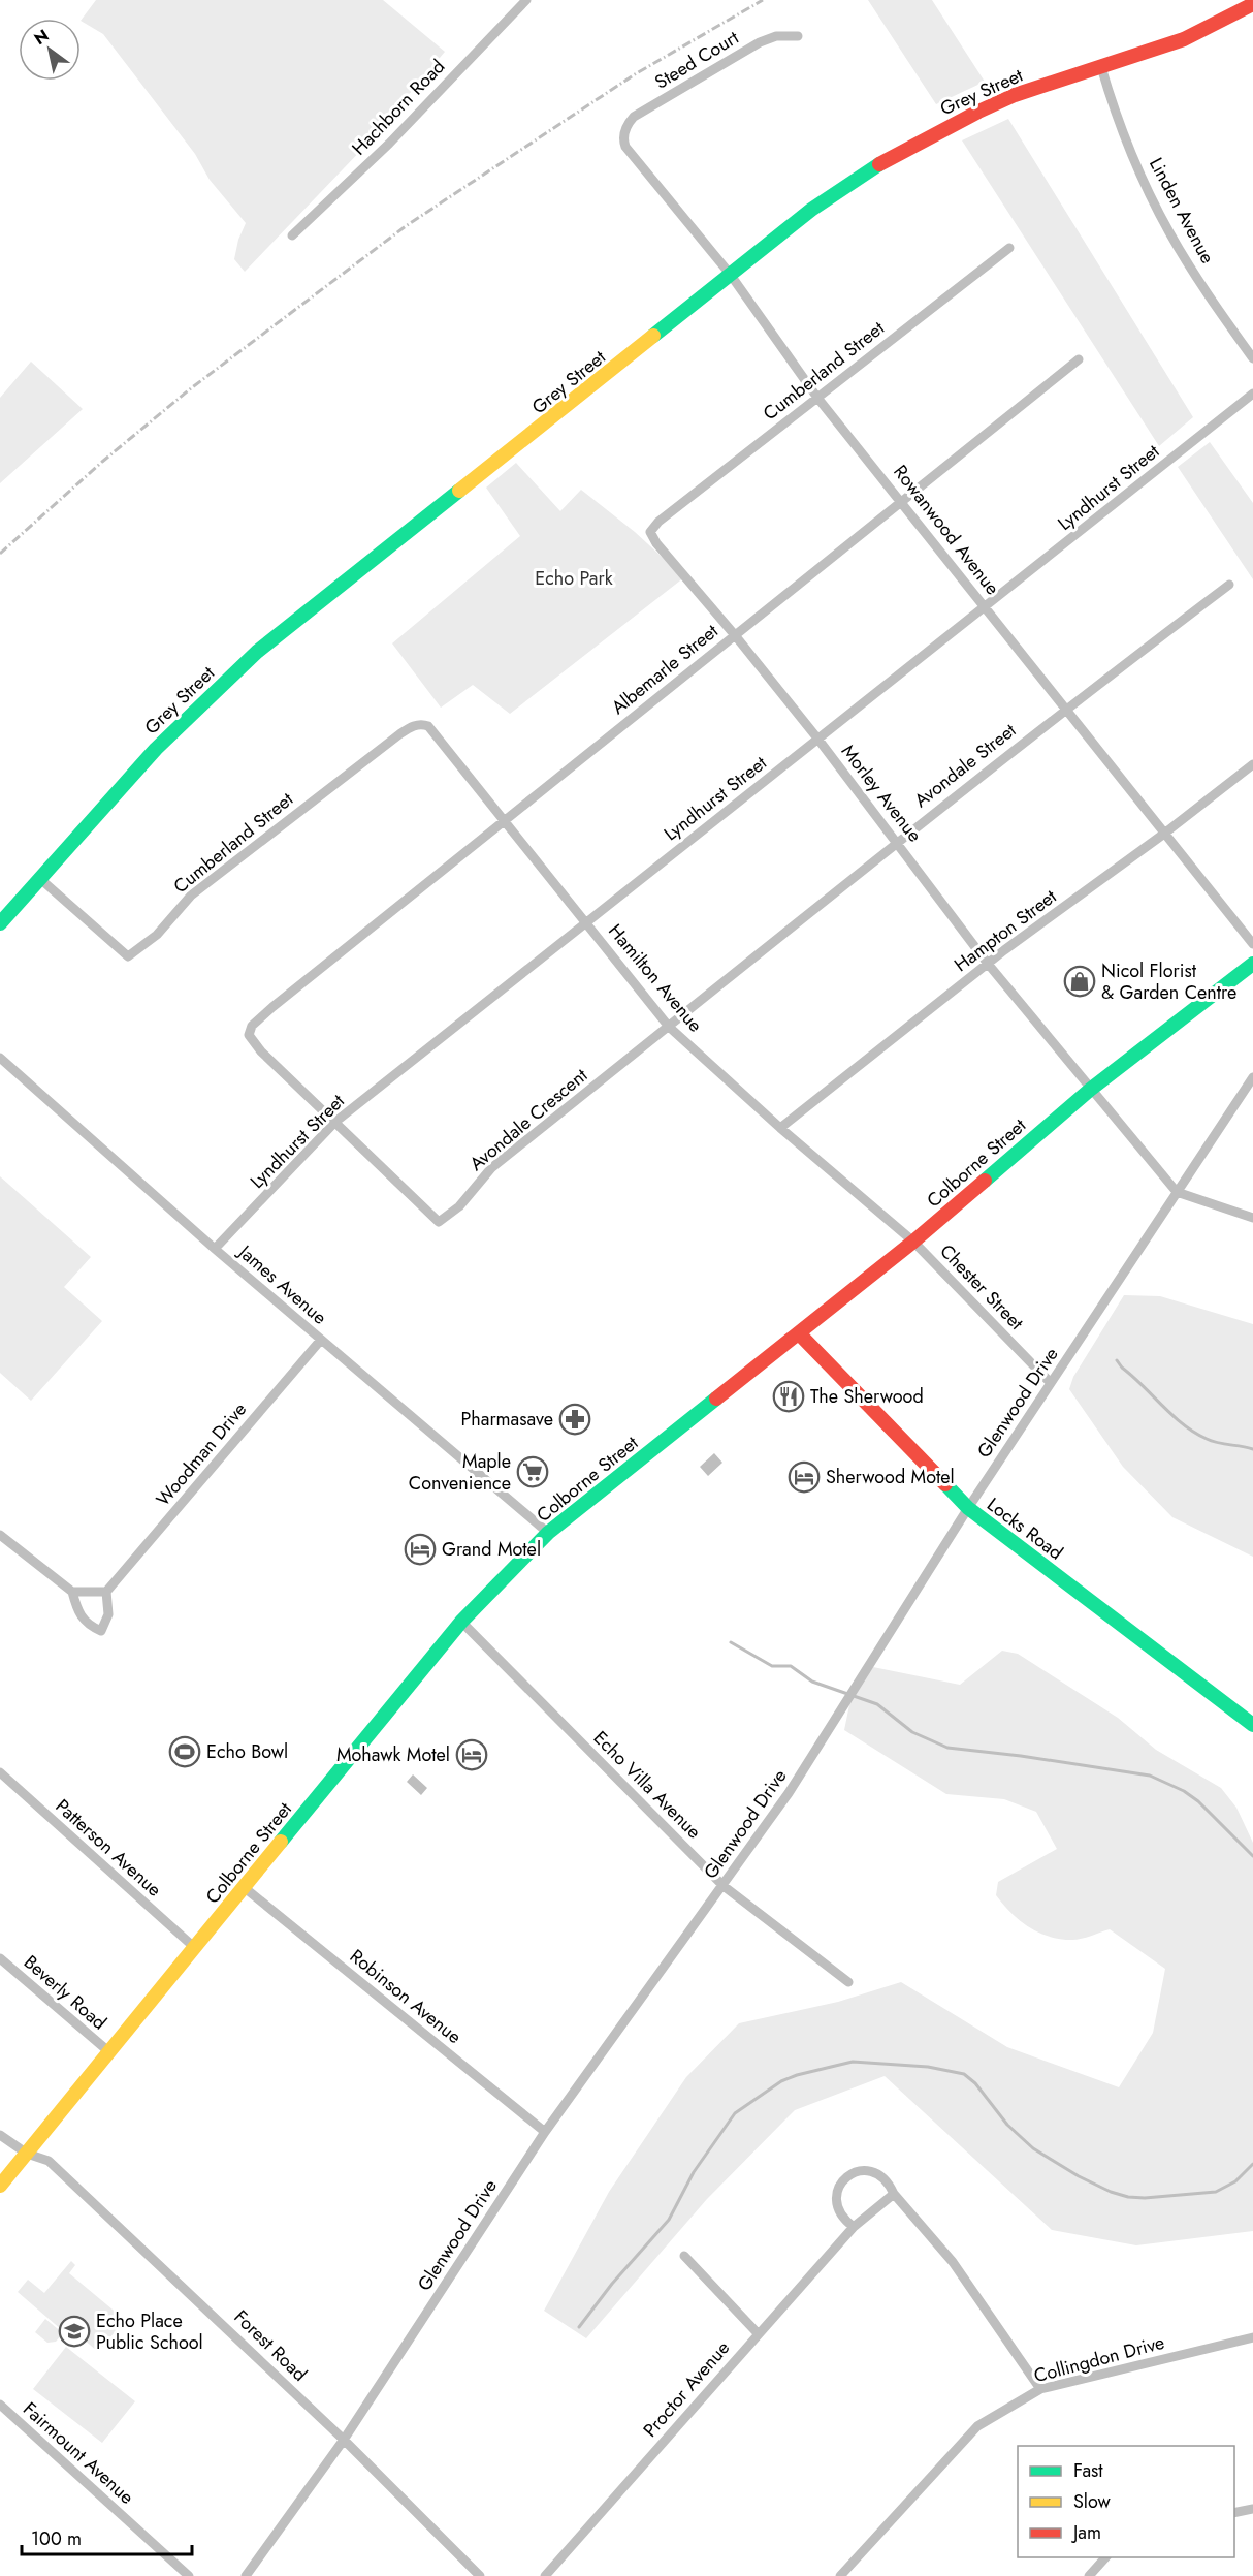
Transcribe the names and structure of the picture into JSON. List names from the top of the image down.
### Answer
{
  "streets": {
    "street": [
      "Steed Court",
      "Grey Street",
      "Hachborn Road",
      "Linden Avenue",
      "Cumberland Street",
      "Lyndhurst Street",
      "Rowanwood Avenue",
      "Albemarle Street",
      "Avondale Street",
      "Morley Avenue",
      "Hampton Street",
      "Hamilton Avenue",
      "Avondale Crescent",
      "Colborne Street",
      "James Avenue",
      "Chester Street",
      "Glenwood Drive",
      "Woodman Drive",
      "Locks Road",
      "Echo Villa Avenue",
      "Patterson Avenue",
      "Beverly Road",
      "Robinson Avenue",
      "Forest Road",
      "Collingdon Drive",
      "Proctor Avenue",
      "Fairmount Avenue"
    ]
  },
  "crossings": [
    ["Steed Court", "Rowanwood Avenue"],
    ["Grey Street", "Linden Avenue"],
    ["Grey Street", "Cumberland Street"],
    ["Grey Street", "Rowanwood Avenue"],
    ["Cumberland Street", "Rowanwood Avenue"],
    ["Cumberland Street", "Morley Avenue"],
    ["Cumberland Street", "Hamilton Avenue"],
    ["Lyndhurst Street", "Rowanwood Avenue"],
    ["Lyndhurst Street", "Albemarle Street"],
    ["Lyndhurst Street", "Morley Avenue"],
    ["Lyndhurst Street", "Hamilton Avenue"],
    ["Lyndhurst Street", "Avondale Crescent"],
    ["Lyndhurst Street", "James Avenue"],
    ["Rowanwood Avenue", "Albemarle Street"],
    ["Rowanwood Avenue", "Avondale Street"],
    ["Rowanwood Avenue", "Hampton Street"],
    ["Albemarle Street", "Morley Avenue"],
    ["Albemarle Street", "Hamilton Avenue"],
    ["Albemarle Street", "Avondale Crescent"],
    ["Avondale Street", "Morley Avenue"],
    ["Avondale Street", "Hamilton Avenue"],
    ["Avondale Street", "Avondale Crescent"],
    ["Morley Avenue", "Hampton Street"],
    ["Morley Avenue", "Colborne Street"],
    ["Morley Avenue", "Glenwood Drive"],
    ["Hampton Street", "Hamilton Avenue"],
    ["Hamilton Avenue", "Avondale Crescent"],
    ["Hamilton Avenue", "Colborne Street"],
    ["Hamilton Avenue", "Chester Street"],
    ["Colborne Street", "James Avenue"],
    ["Colborne Street", "Chester Street"],
    ["Colborne Street", "Locks Road"],
    ["Colborne Street", "Echo Villa Avenue"],
    ["Colborne Street", "Patterson Avenue"],
    ["Colborne Street", "Beverly Road"],
    ["Colborne Street", "Robinson Avenue"],
    ["Colborne Street", "Forest Road"],
    ["James Avenue", "Woodman Drive"],
    ["Chester Street", "Glenwood Drive"],
    ["Glenwood Drive", "Locks Road"],
    ["Glenwood Drive", "Echo Villa Avenue"],
    ["Glenwood Drive", "Robinson Avenue"],
    ["Glenwood Drive", "Forest Road"]
  ],
  "parks": ["Echo Park"],
  "places": {
    "shop": ["Nicol Florist & Garden Centre"],
    "restaurant": ["The Sherwood"],
    "pharmacy": ["Pharmasave"],
    "supermarket": ["Maple Convenience"],
    "hotel": ["Sherwood Motel", "Grand Motel", "Mohawk Motel"],
    "sports": ["Echo Bowl"],
    "school or university": ["Echo Place Public School"]
  },
  "legend": ["Fast", "Slow", "Jam"],
  "scale_bar": "100 m",
  "north": "top left"
}
